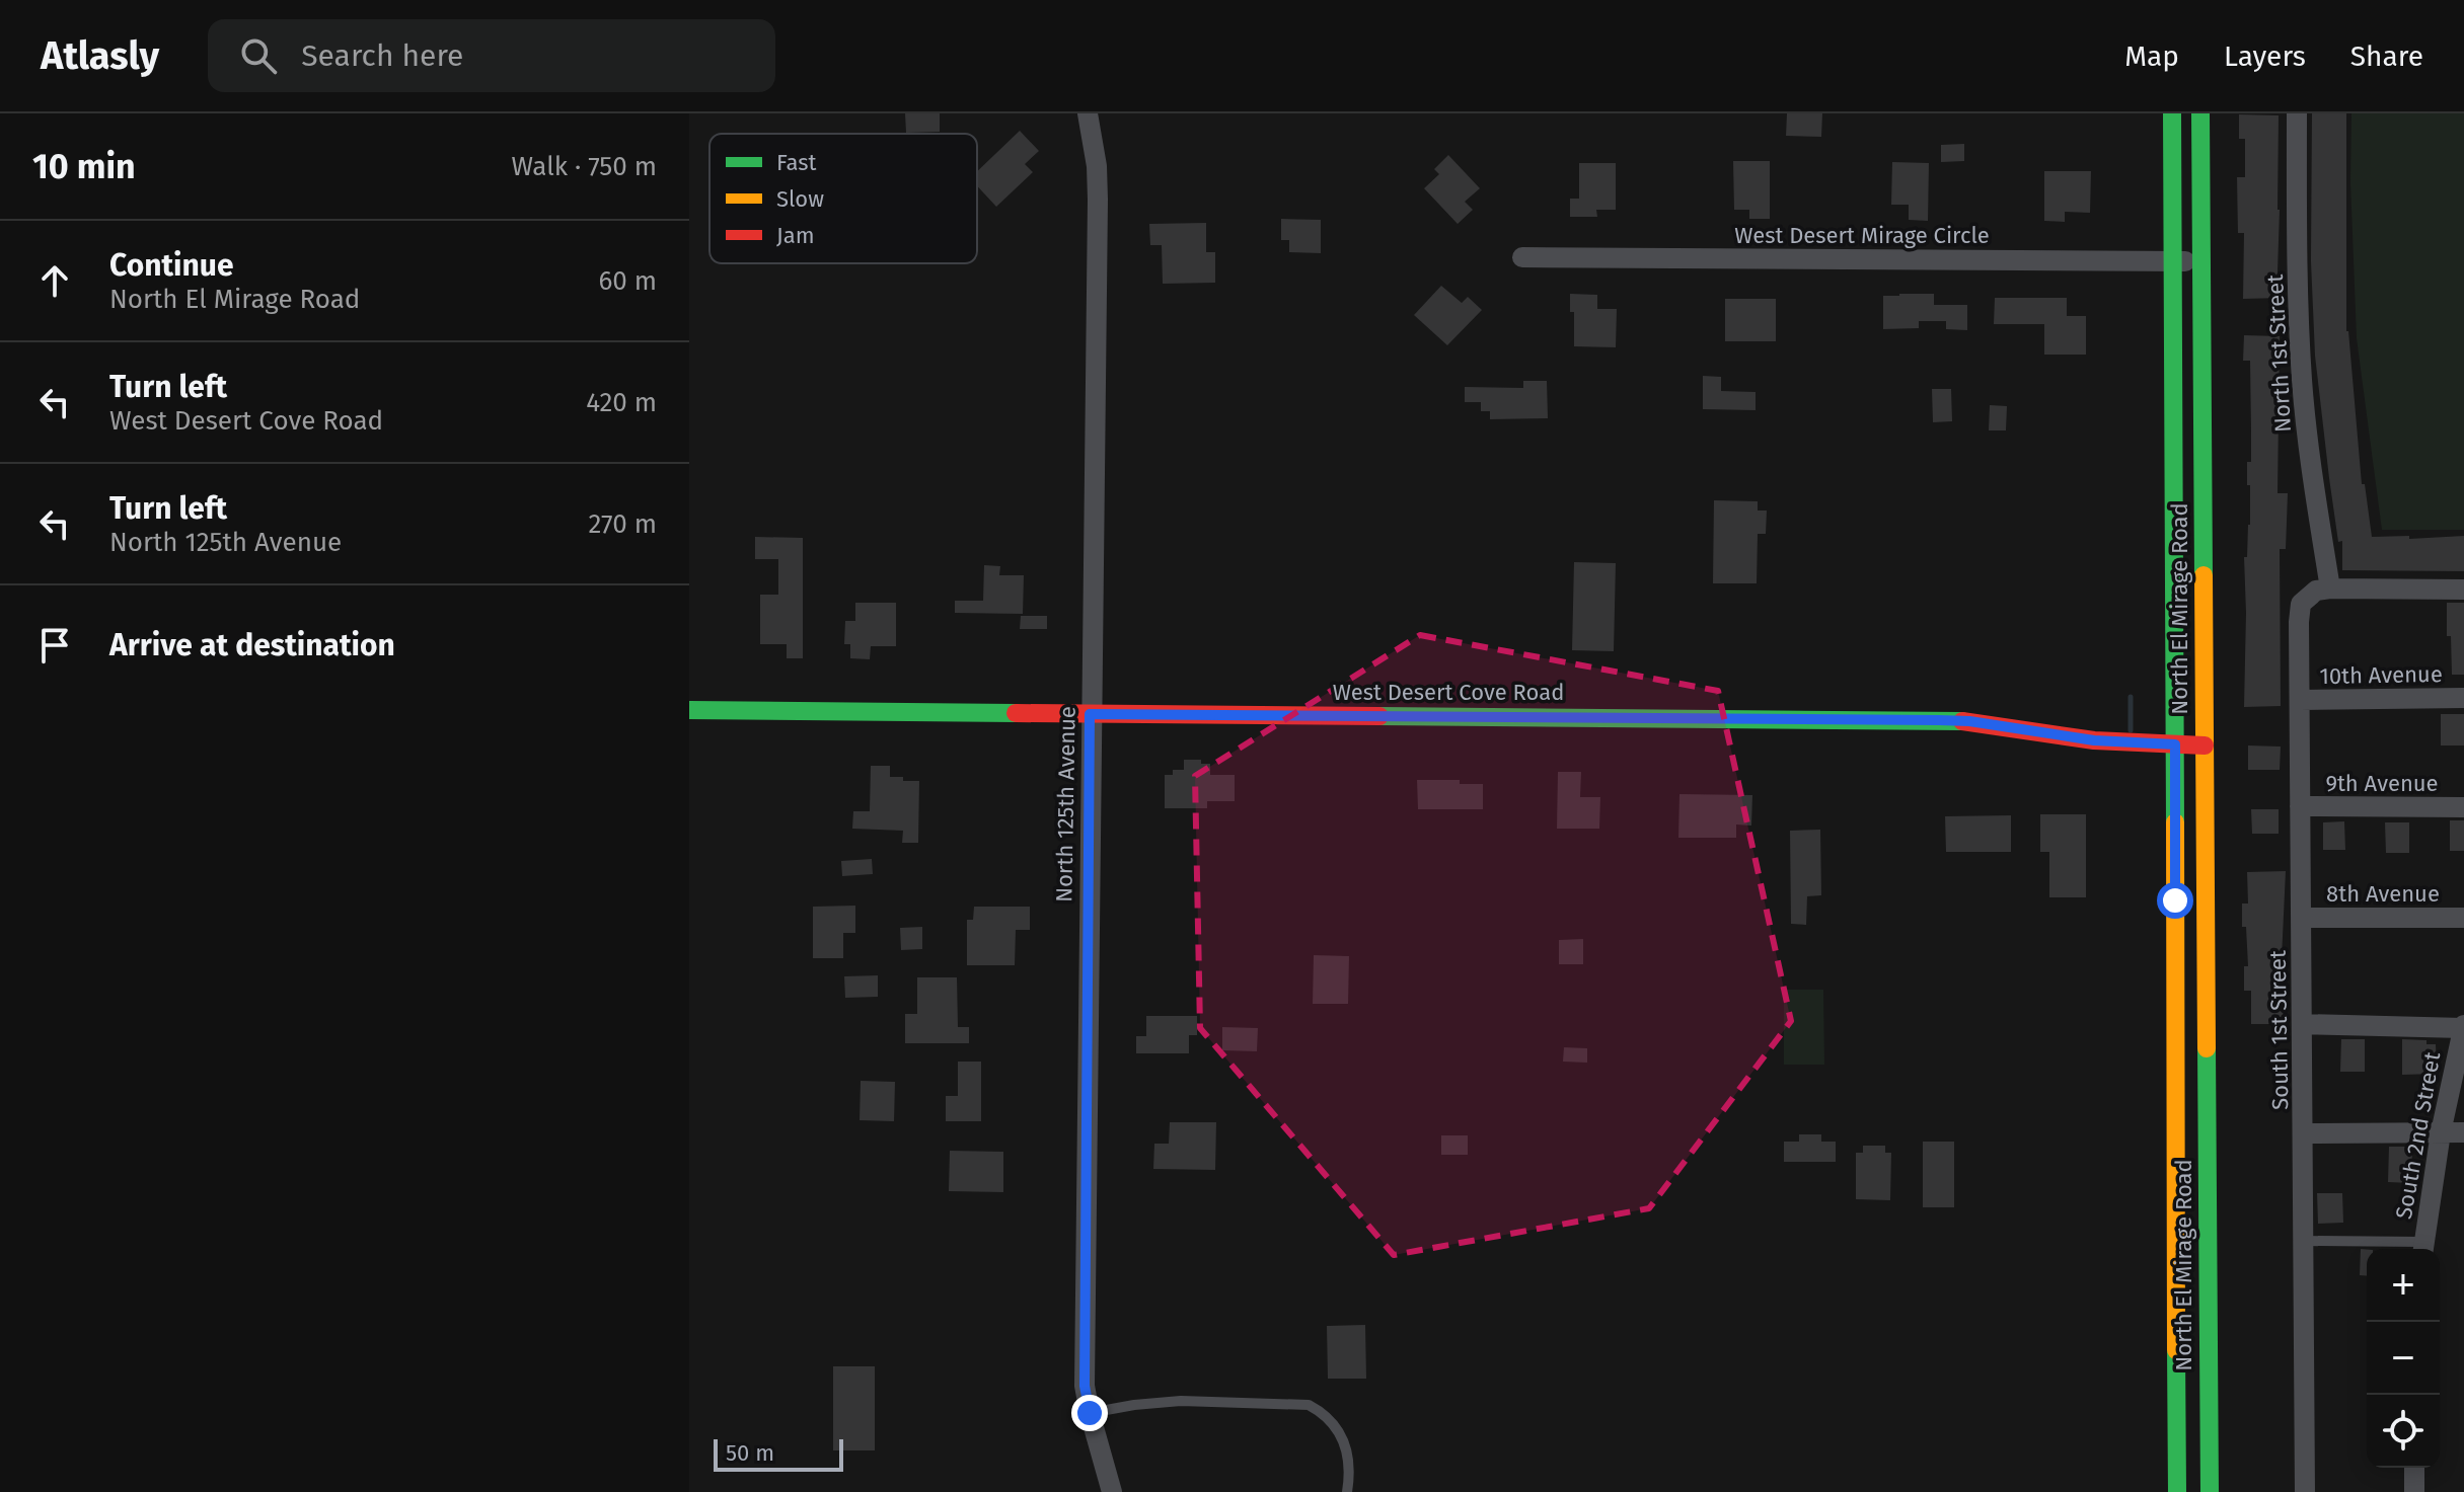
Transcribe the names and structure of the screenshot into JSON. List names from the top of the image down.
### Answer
{
  "streets": {
    "main road": ["North El Mirage Road", "West Desert Cove Road"],
    "street": [
      "West Desert Mirage Circle",
      "North 1st Street",
      "10th Avenue",
      "9th Avenue",
      "North 125th Avenue",
      "8th Avenue",
      "South 1st Street",
      "South 2nd Street"
    ]
  },
  "crossings": [
    ["West Desert Mirage Circle", "North El Mirage Road"],
    ["North 1st Street", "South 1st Street"],
    ["North El Mirage Road", "West Desert Cove Road"],
    ["10th Avenue", "South 1st Street"],
    ["West Desert Cove Road", "North 125th Avenue"],
    ["9th Avenue", "South 1st Street"],
    ["8th Avenue", "South 1st Street"]
  ],
  "legend": ["Fast", "Slow", "Jam"],
  "scale_bar": "50 m",
  "page": {
    "header": "Atlasly",
    "search": "Search here",
    "nav": ["Map", "Layers", "Share"],
    "heading": ["10 min", "Walk · 750 m"],
    "list": [
      ["Continue", "North El Mirage Road", "60 m"],
      ["Turn left", "West Desert Cove Road", "420 m"],
      ["Turn left", "North 125th Avenue", "270 m"],
      "Arrive at destination"
    ],
    "map_buttons": ["+", "−"],
    "scale": "50 m"
  }
}
